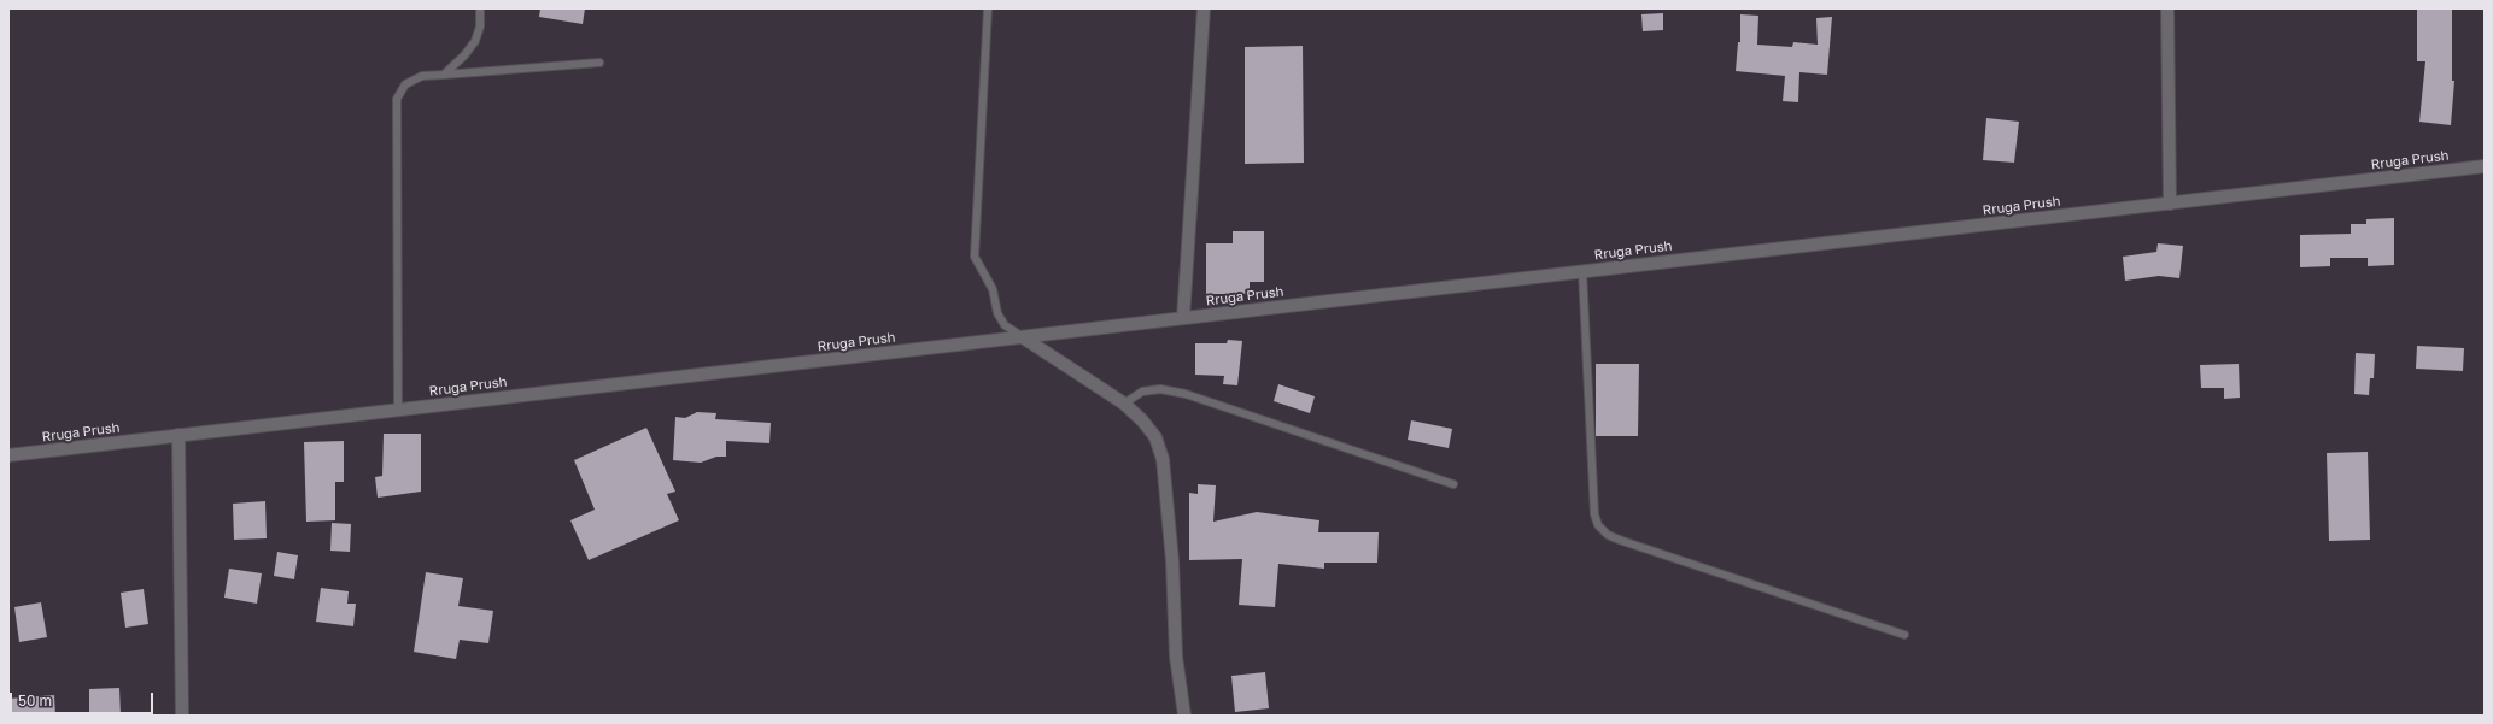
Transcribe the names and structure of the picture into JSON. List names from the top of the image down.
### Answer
{
  "streets": {
    "street": ["Rruga Prush"]
  },
  "scale_bar": "50 m"
}
